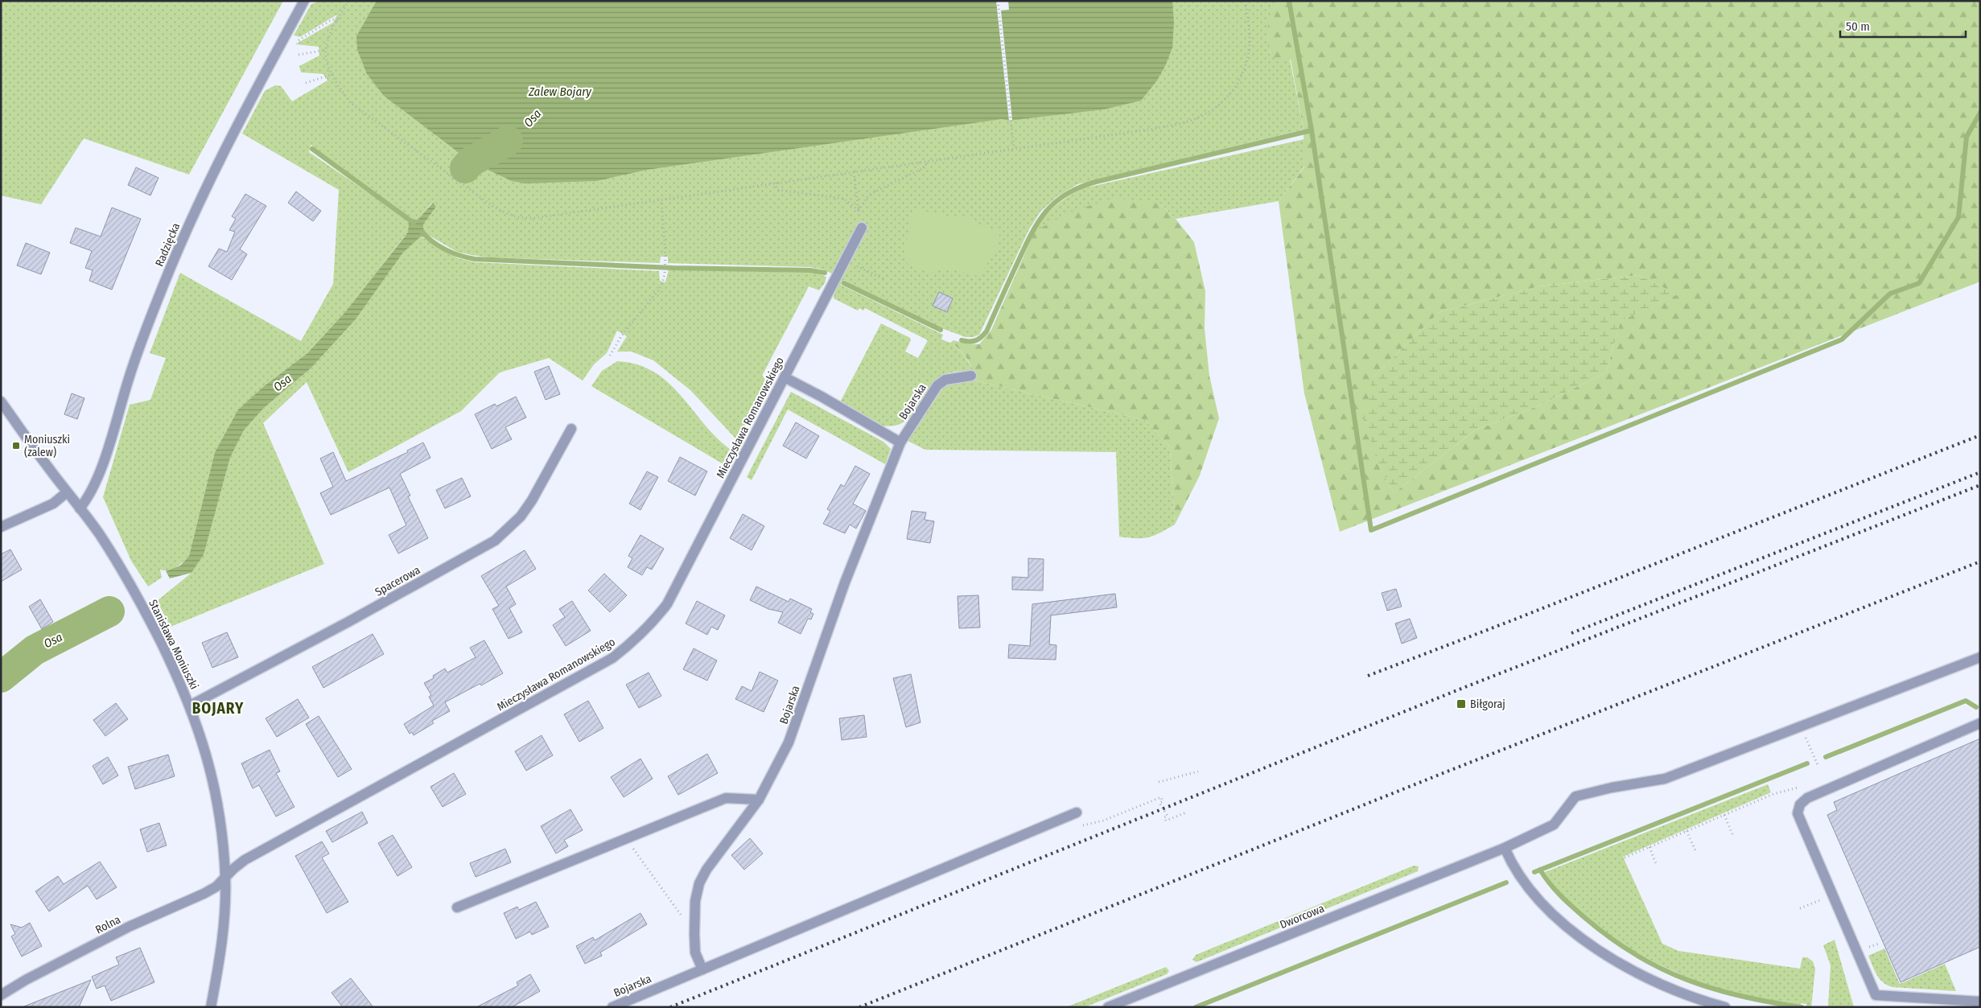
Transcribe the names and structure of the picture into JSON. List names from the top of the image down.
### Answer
{
  "streets": {
    "street": [
      "Radzięcka",
      "Bojarska",
      "Mieczysława Romanowskiego",
      "Spacerowa",
      "Stanisława Moniuszki",
      "Dworcowa",
      "Rolna"
    ]
  },
  "crossings": [
    ["Radzięcka", "Stanisława Moniuszki"],
    ["Mieczysława Romanowskiego", "Stanisława Moniuszki"],
    ["Mieczysława Romanowskiego", "Rolna"],
    ["Spacerowa", "Stanisława Moniuszki"],
    ["Stanisława Moniuszki", "Rolna"]
  ],
  "districts": ["BOJARY"],
  "water": ["Zalew Bojary", "Osa"],
  "places": {
    "transit": ["Moniuszki (zalew)", "Biłgoraj"]
  },
  "scale_bar": "50 m"
}
